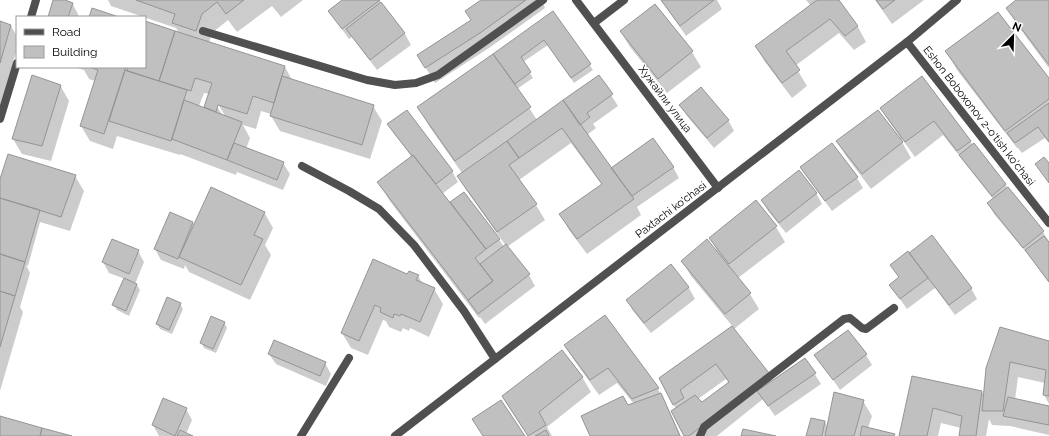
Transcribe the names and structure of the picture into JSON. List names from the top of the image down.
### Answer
{
  "streets": {
    "street": ["Хужайли улица", "Eshon Boboxonov 2-o'tish ko'chasi", "Paxtachi ko'chasi"]
  },
  "crossings": [
    ["Хужайли улица", "Paxtachi ko'chasi"],
    ["Eshon Boboxonov 2-o'tish ko'chasi", "Paxtachi ko'chasi"]
  ],
  "legend": ["Road", "Building"],
  "north": "top right"
}
